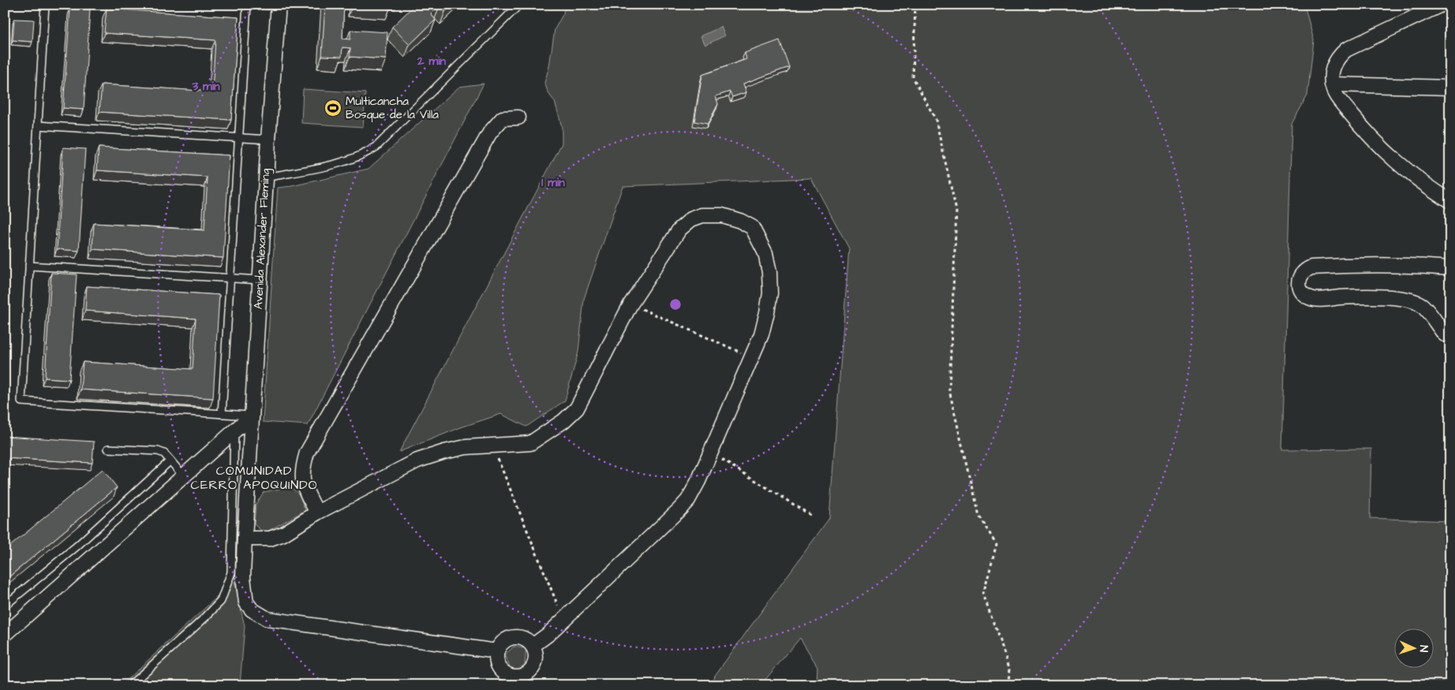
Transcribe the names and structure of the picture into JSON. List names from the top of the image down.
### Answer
{
  "streets": {
    "street": ["Avenida Alexander Fleming"]
  },
  "districts": ["COMUNIDAD CERRO APOQUINDO"],
  "places": {
    "sports": ["Multicancha Bosque de la Villa"]
  },
  "north": "right",
  "rings": ["2 min", "3 min", "1 min"]
}
